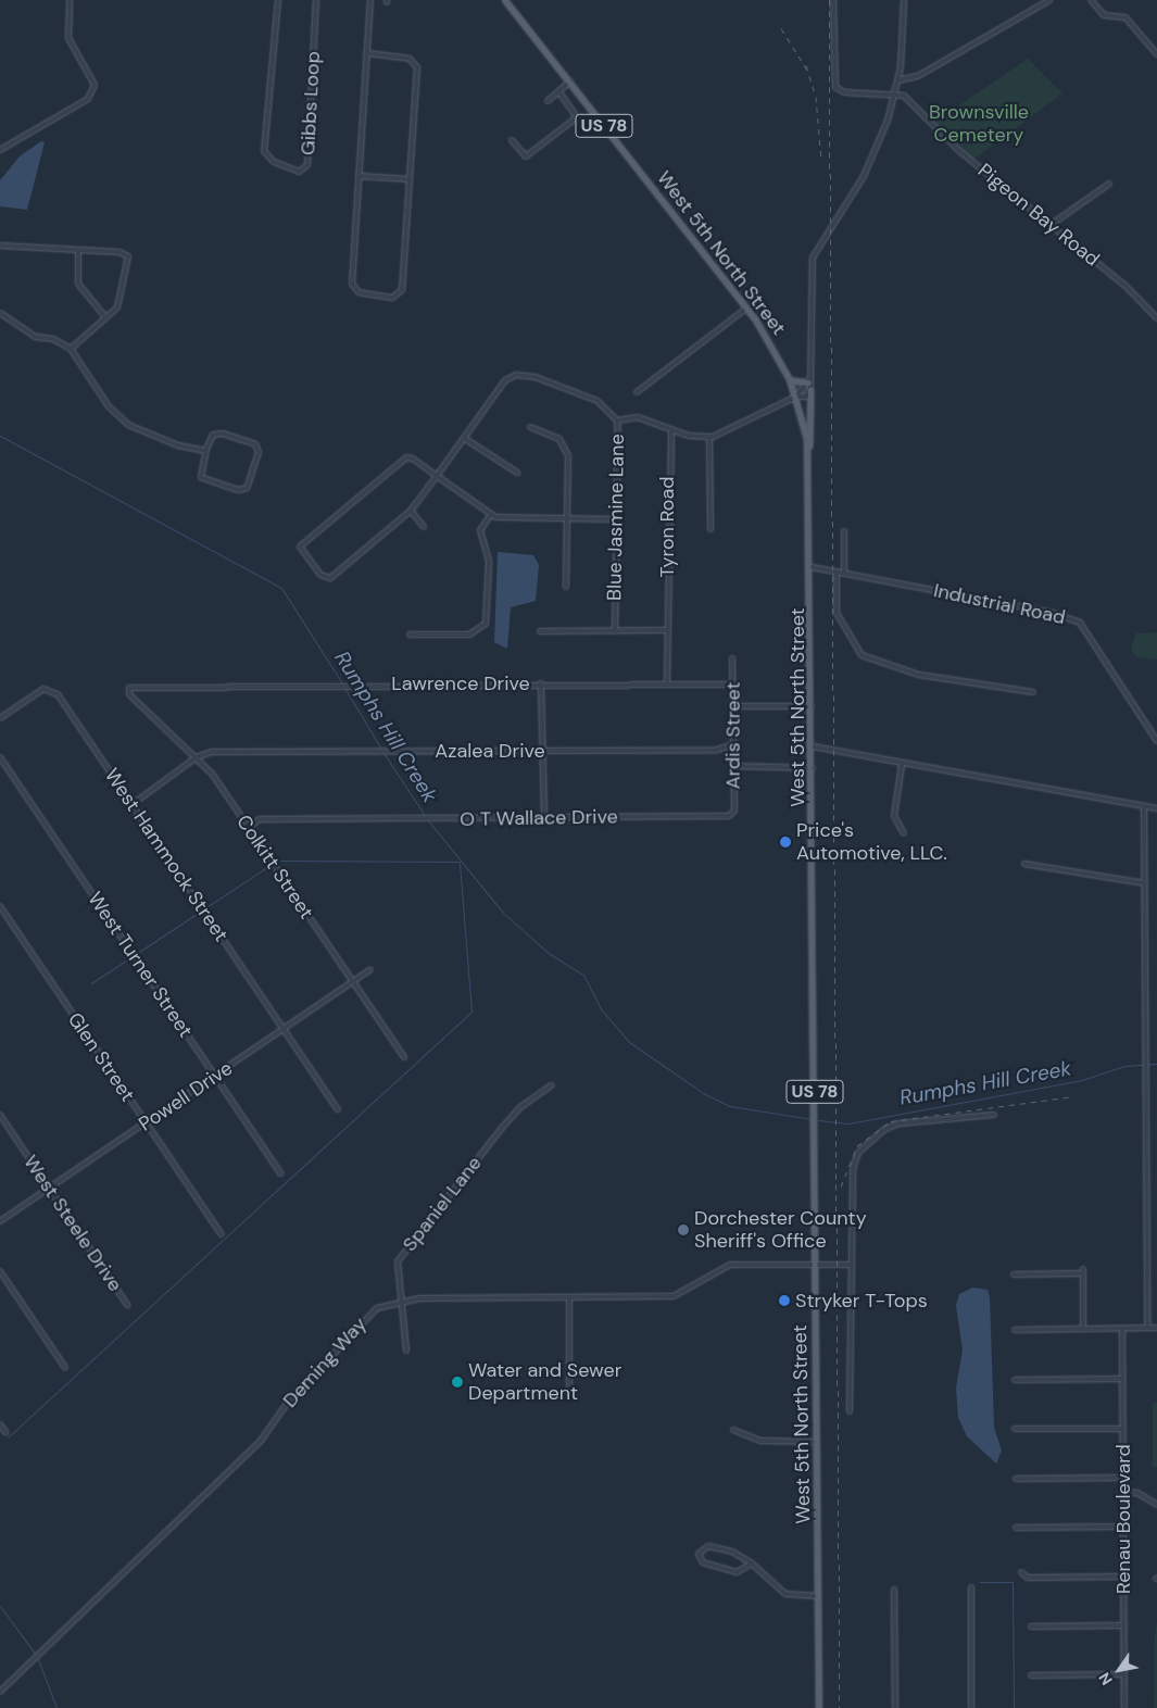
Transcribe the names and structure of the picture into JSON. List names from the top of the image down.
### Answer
{
  "streets": {
    "main road": ["US 78", "West 5th North Street"],
    "street": [
      "Gibbs Loop",
      "Pigeon Bay Road",
      "Blue Jasmine Lane",
      "Tyron Road",
      "Industrial Road",
      "Lawrence Drive",
      "Ardis Street",
      "Azalea Drive",
      "O T Wallace Drive",
      "West Hammock Street",
      "Colkitt Street",
      "West Turner Street",
      "Glen Street",
      "Powell Drive",
      "Spaniel Lane",
      "West Steele Drive",
      "Deming Way",
      "Renau Boulevard"
    ]
  },
  "crossings": [
    ["West 5th North Street", "Industrial Road"],
    ["West 5th North Street", "Deming Way"],
    ["Tyron Road", "Lawrence Drive"],
    ["Lawrence Drive", "Ardis Street"],
    ["Lawrence Drive", "Colkitt Street"],
    ["Ardis Street", "Azalea Drive"],
    ["Ardis Street", "O T Wallace Drive"],
    ["Azalea Drive", "West Hammock Street"],
    ["Azalea Drive", "Colkitt Street"],
    ["O T Wallace Drive", "Colkitt Street"],
    ["West Hammock Street", "Powell Drive"],
    ["Colkitt Street", "Powell Drive"],
    ["West Turner Street", "Powell Drive"],
    ["Glen Street", "Powell Drive"],
    ["Powell Drive", "West Steele Drive"],
    ["Spaniel Lane", "Deming Way"]
  ],
  "water": ["Rumphs Hill Creek"],
  "parks": ["Brownsville Cemetery"],
  "places": [
    "Price's Automotive, LLC.",
    "Dorchester County Sheriff's Office",
    "Stryker T-Tops",
    "Water and Sewer Department"
  ],
  "north": "bottom left"
}
